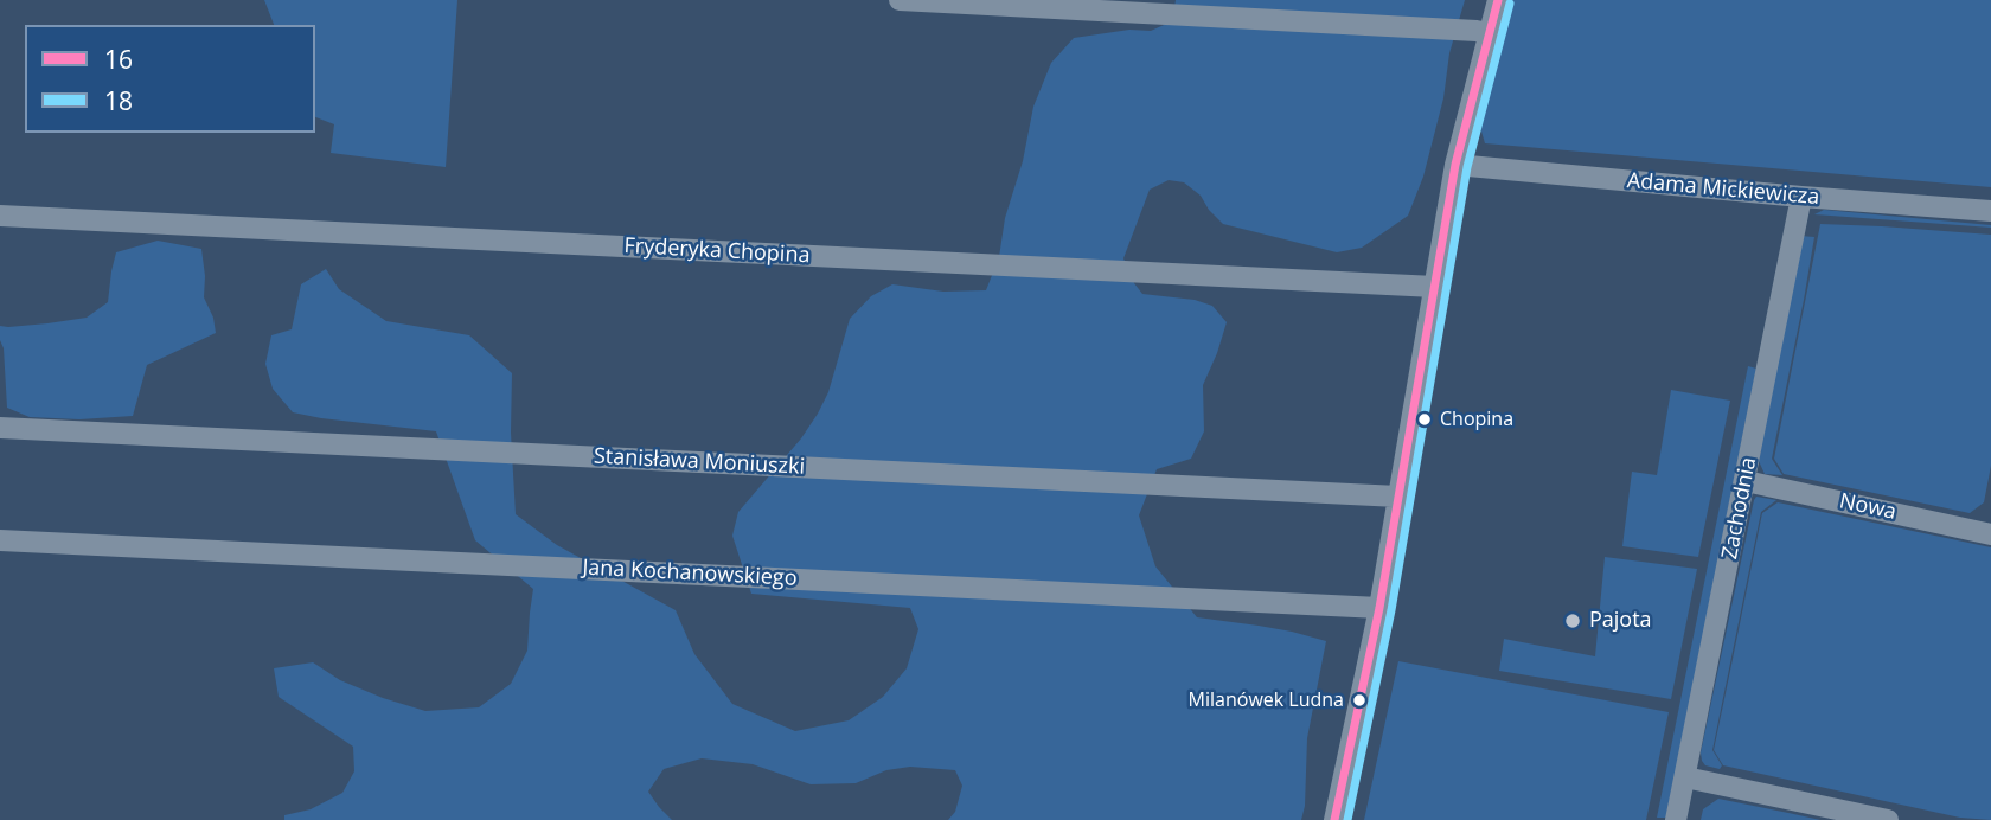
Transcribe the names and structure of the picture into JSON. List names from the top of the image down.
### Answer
{
  "streets": {
    "street": [
      "Adama Mickiewicza",
      "Fryderyka Chopina",
      "Stanisława Moniuszki",
      "Nowa",
      "Zachodnia",
      "Jana Kochanowskiego"
    ]
  },
  "crossings": [
    ["Adama Mickiewicza", "Zachodnia"],
    ["Nowa", "Zachodnia"]
  ],
  "places": ["Chopina", "Pajota", "Milanówek Ludna"],
  "lines": ["transit line 16", "transit line 18"],
  "legend": ["16", "18"]
}
